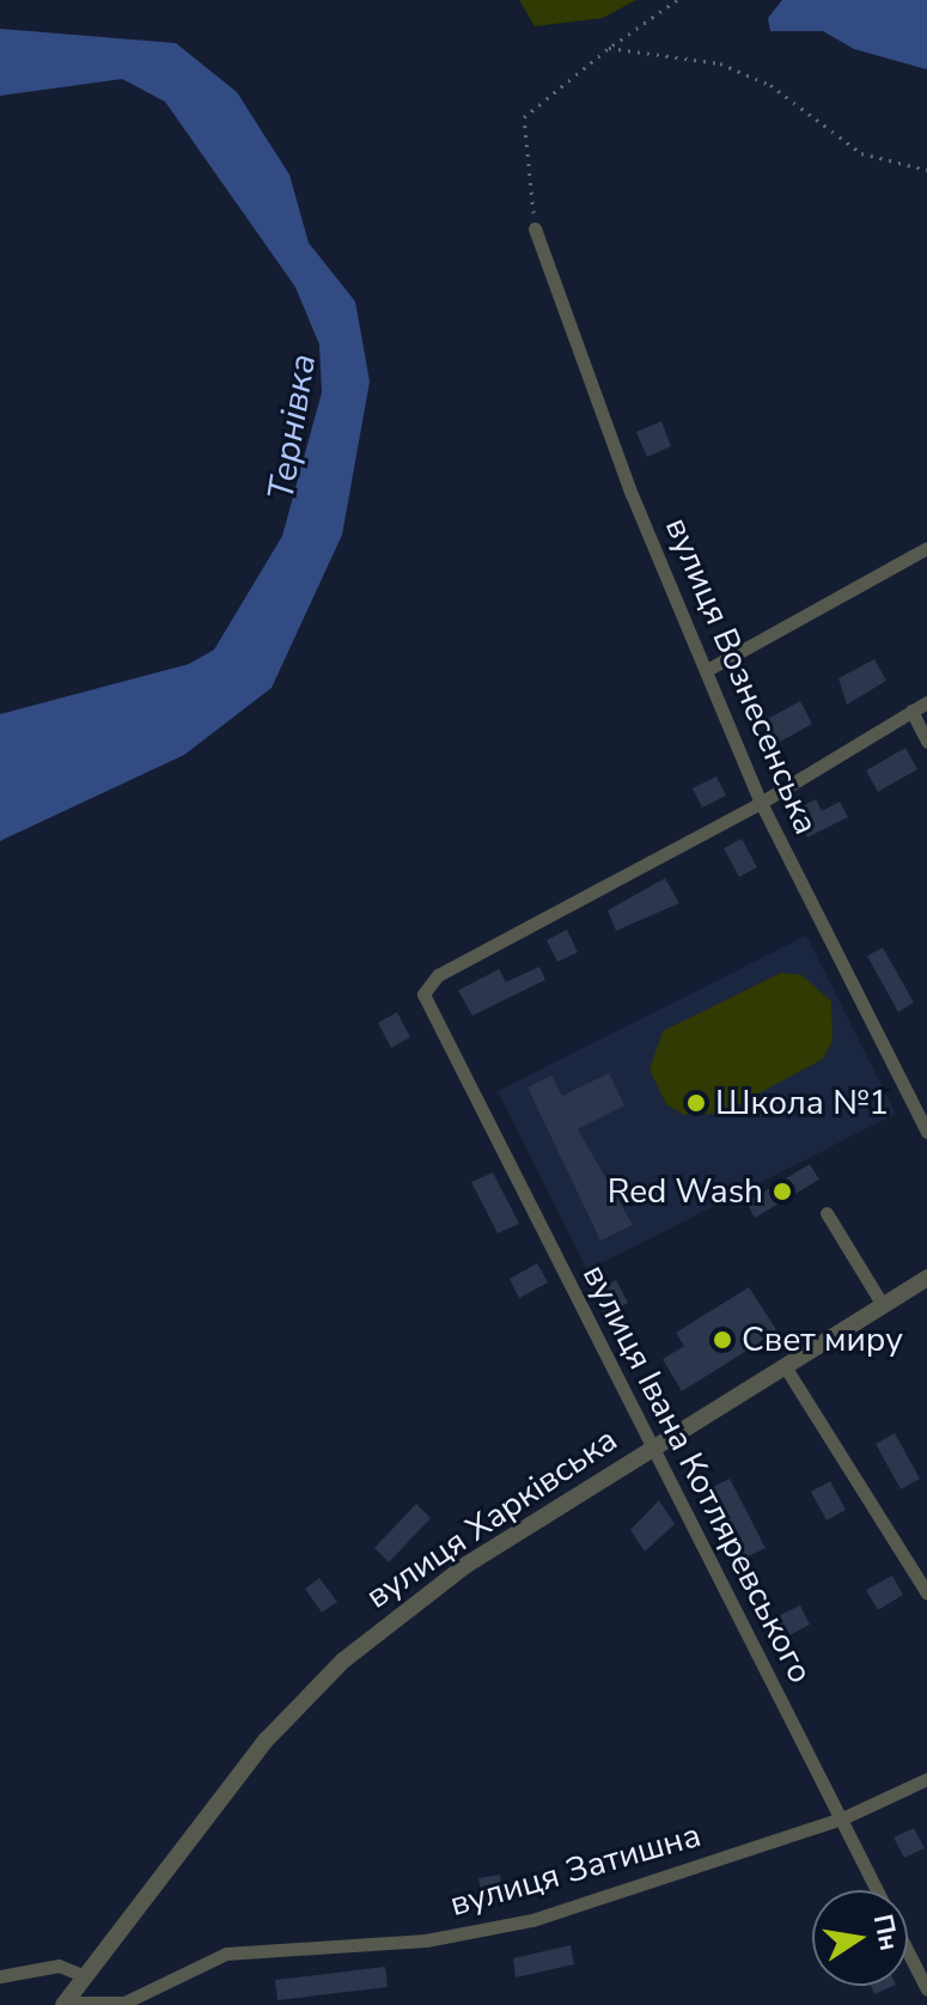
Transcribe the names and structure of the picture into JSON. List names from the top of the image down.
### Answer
{
  "streets": {
    "street": [
      "вулиця Вознесенська",
      "вулиця Івана Котляревського",
      "вулиця Харківська",
      "вулиця Затишна"
    ]
  },
  "crossings": [
    ["вулиця Вознесенська", "вулиця Івана Котляревського"],
    ["вулиця Івана Котляревського", "вулиця Харківська"],
    ["вулиця Івана Котляревського", "вулиця Затишна"],
    ["вулиця Харківська", "вулиця Затишна"]
  ],
  "water": ["Тернівка"],
  "places": ["Школа №1", "Red Wash", "Свет миру"],
  "north": "right"
}
